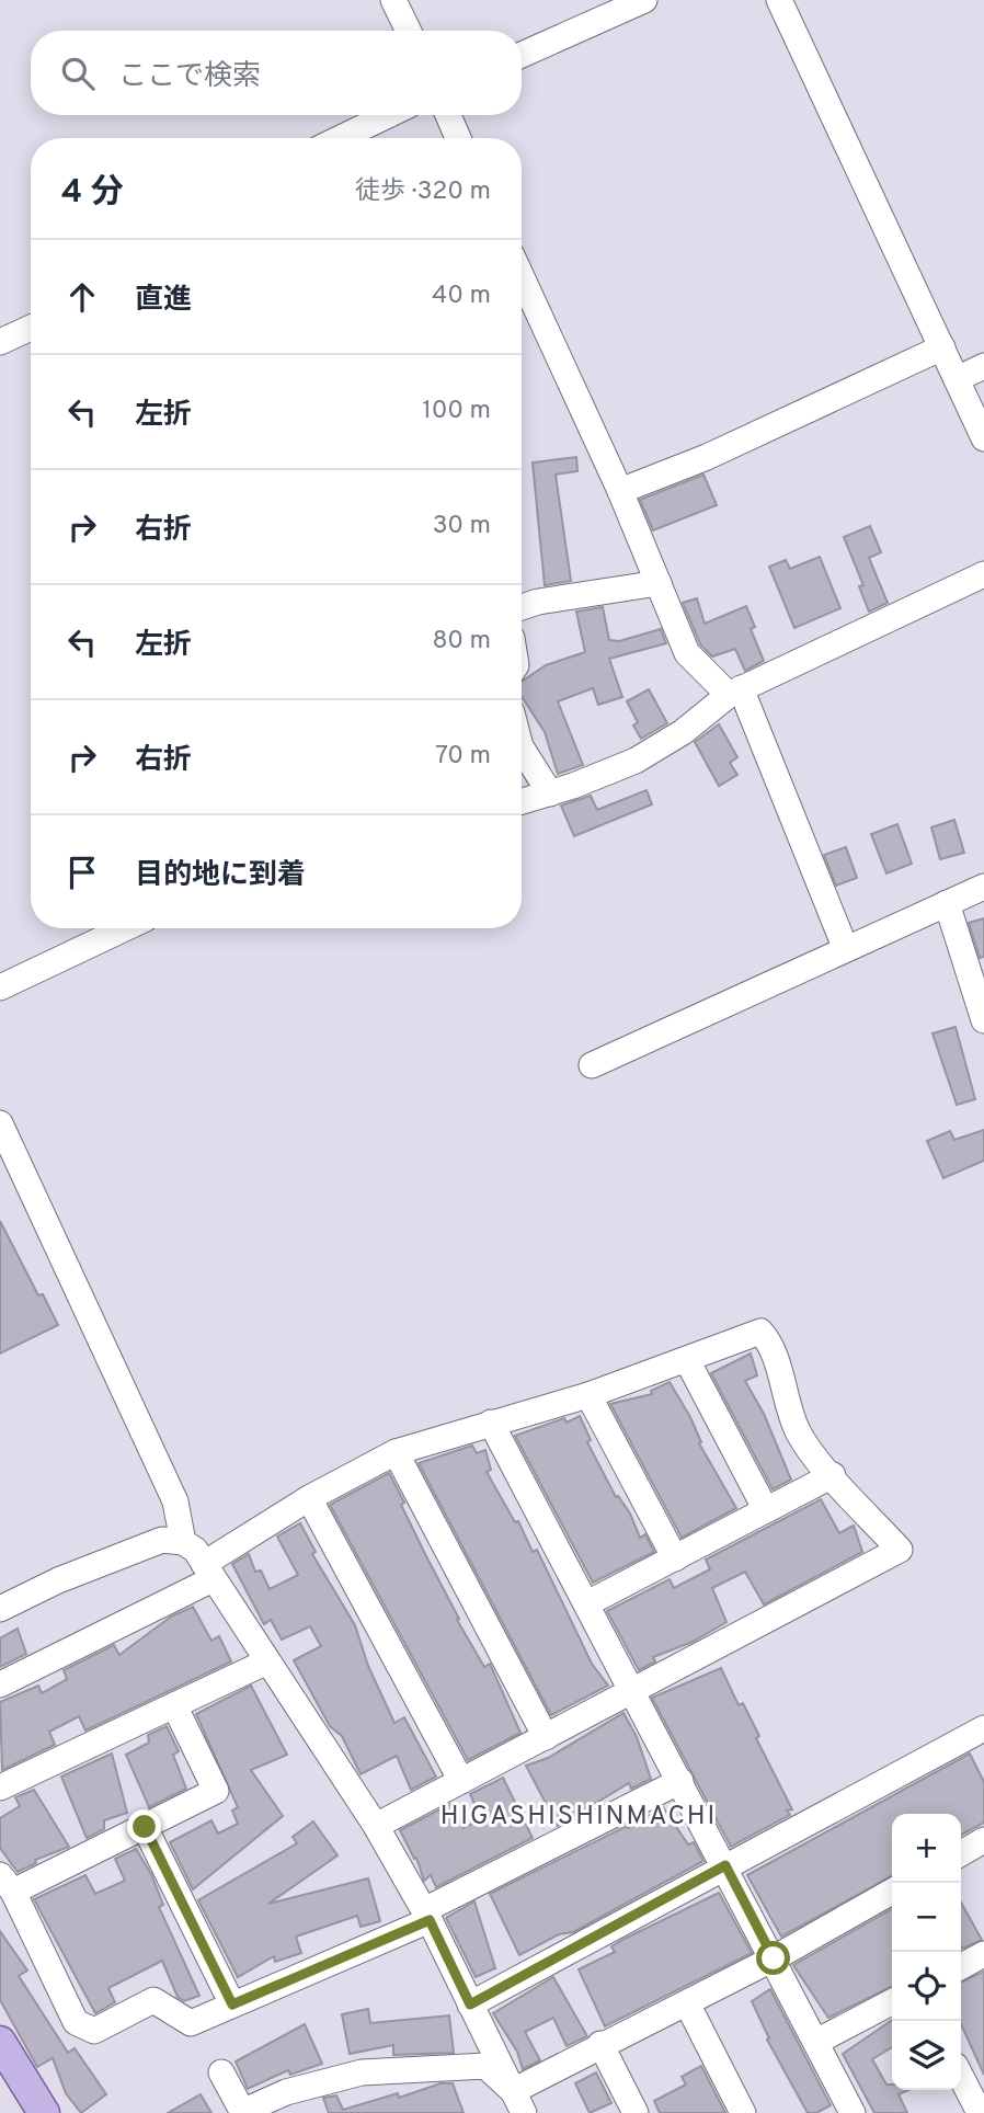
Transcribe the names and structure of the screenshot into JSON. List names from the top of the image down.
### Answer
{
  "districts": ["HIGASHISHINMACHI"],
  "page": {
    "search": "ここで検索",
    "heading": ["4 分", "徒歩 · 320 m"],
    "list": [
      ["直進", "40 m"],
      ["左折", "100 m"],
      ["右折", "30 m"],
      ["左折", "80 m"],
      ["右折", "70 m"],
      "目的地に到着"
    ],
    "map_buttons": ["+", "−"]
  }
}
